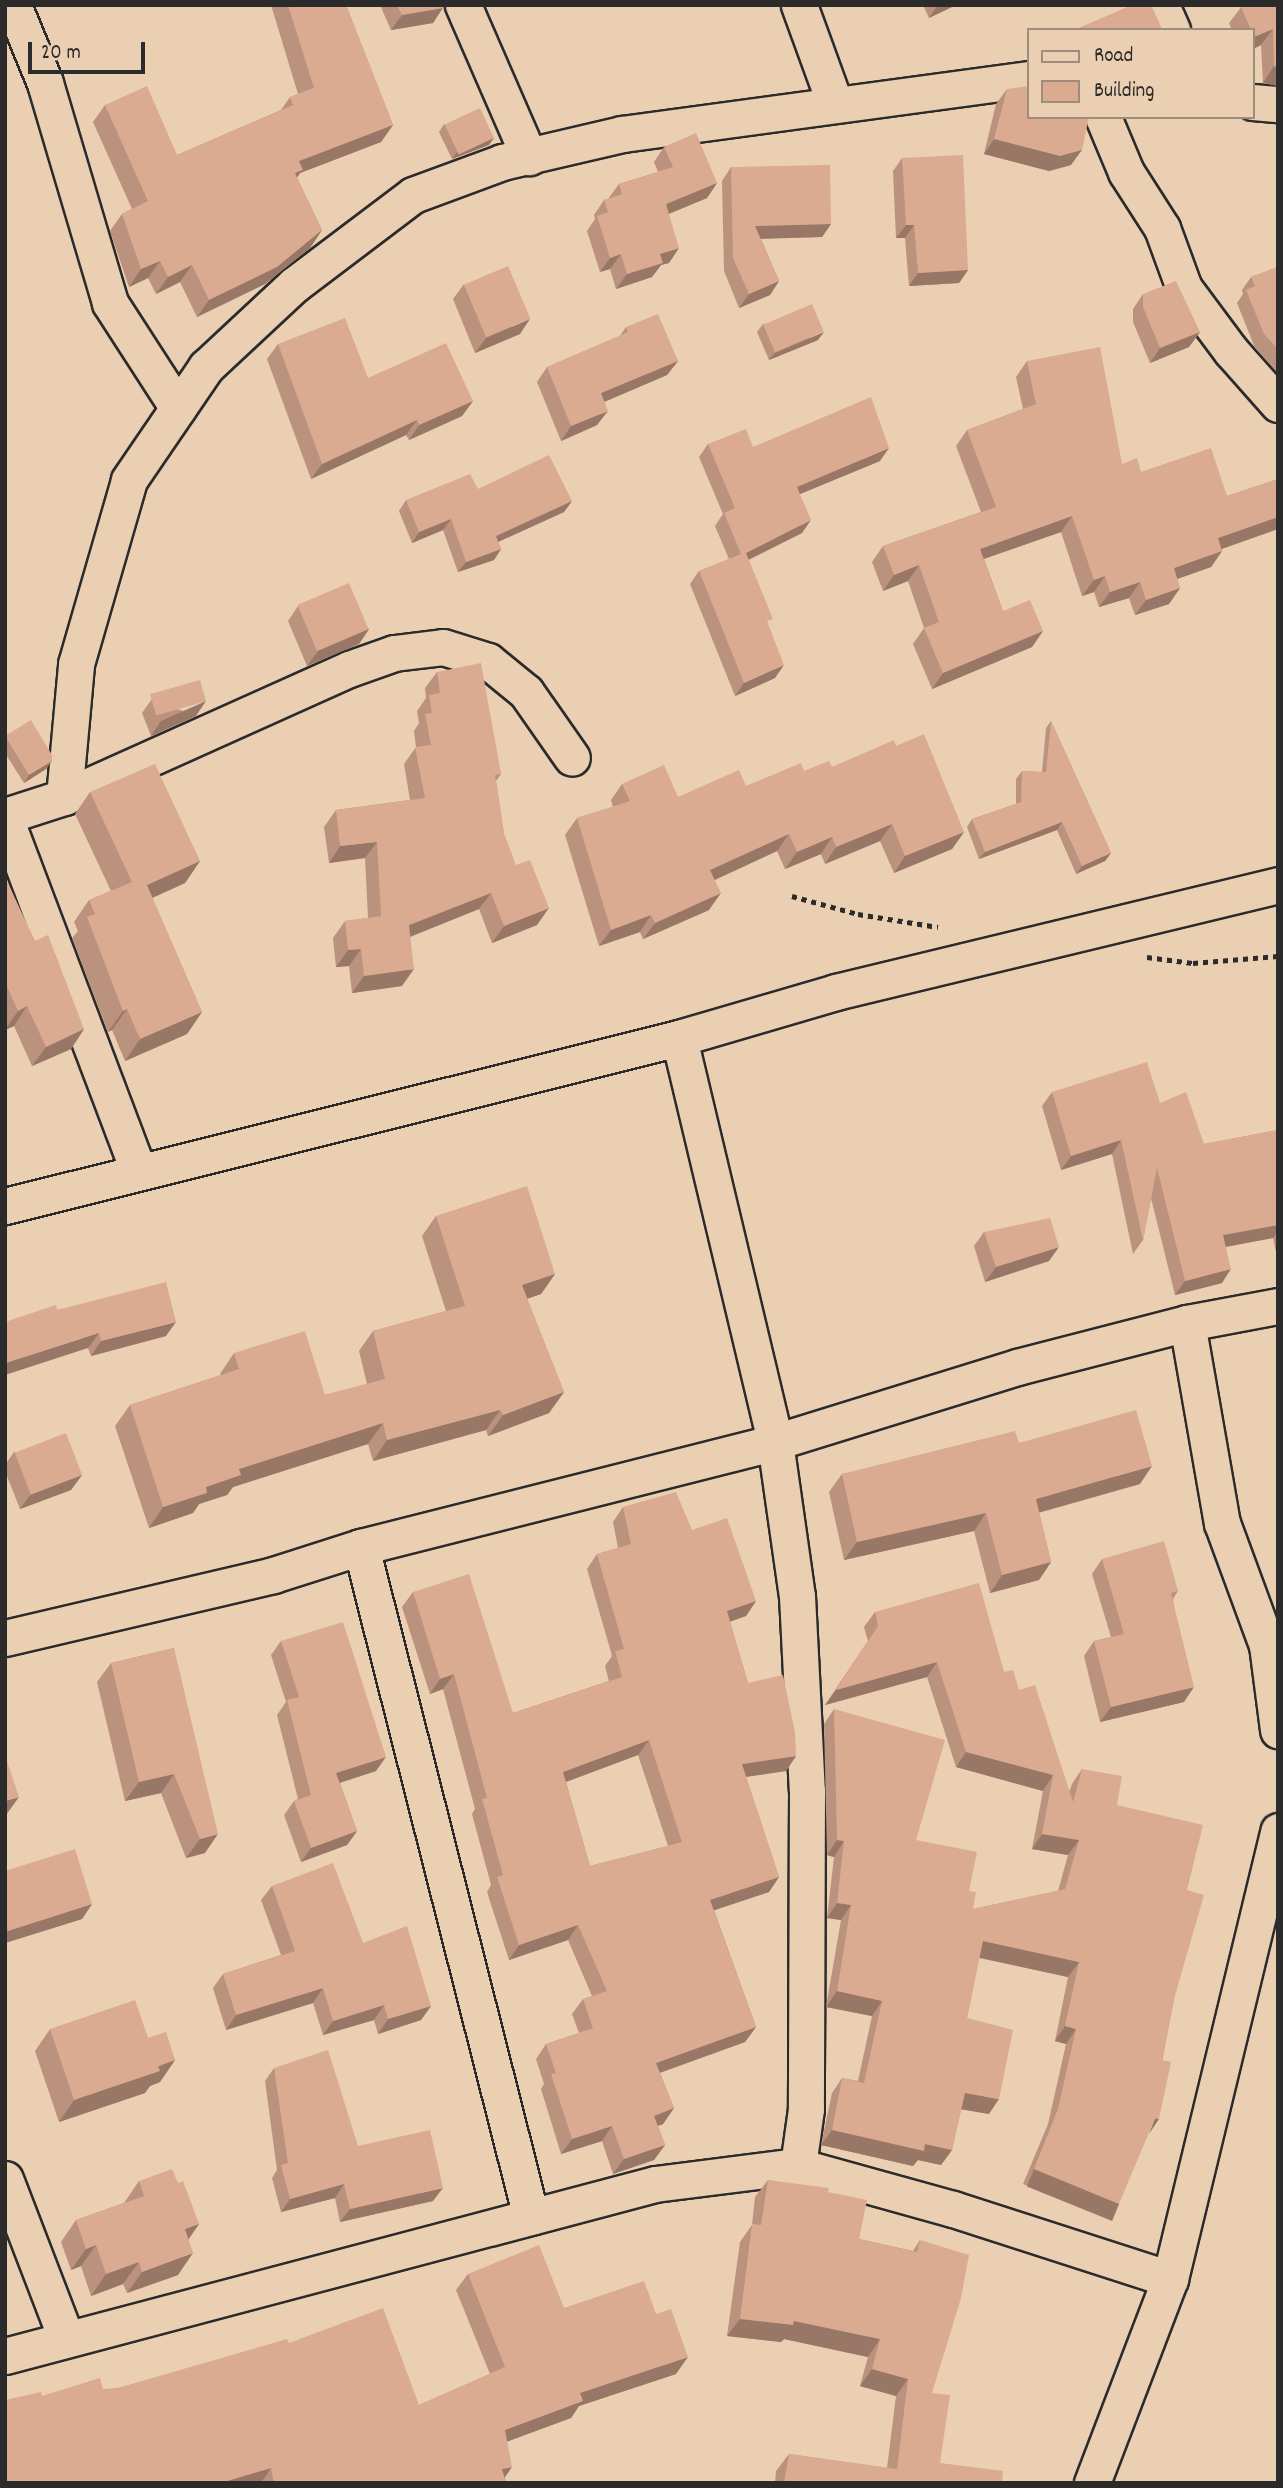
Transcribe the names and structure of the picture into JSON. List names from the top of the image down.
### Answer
{
  "legend": ["Road", "Building"],
  "scale_bar": "20 m"
}
